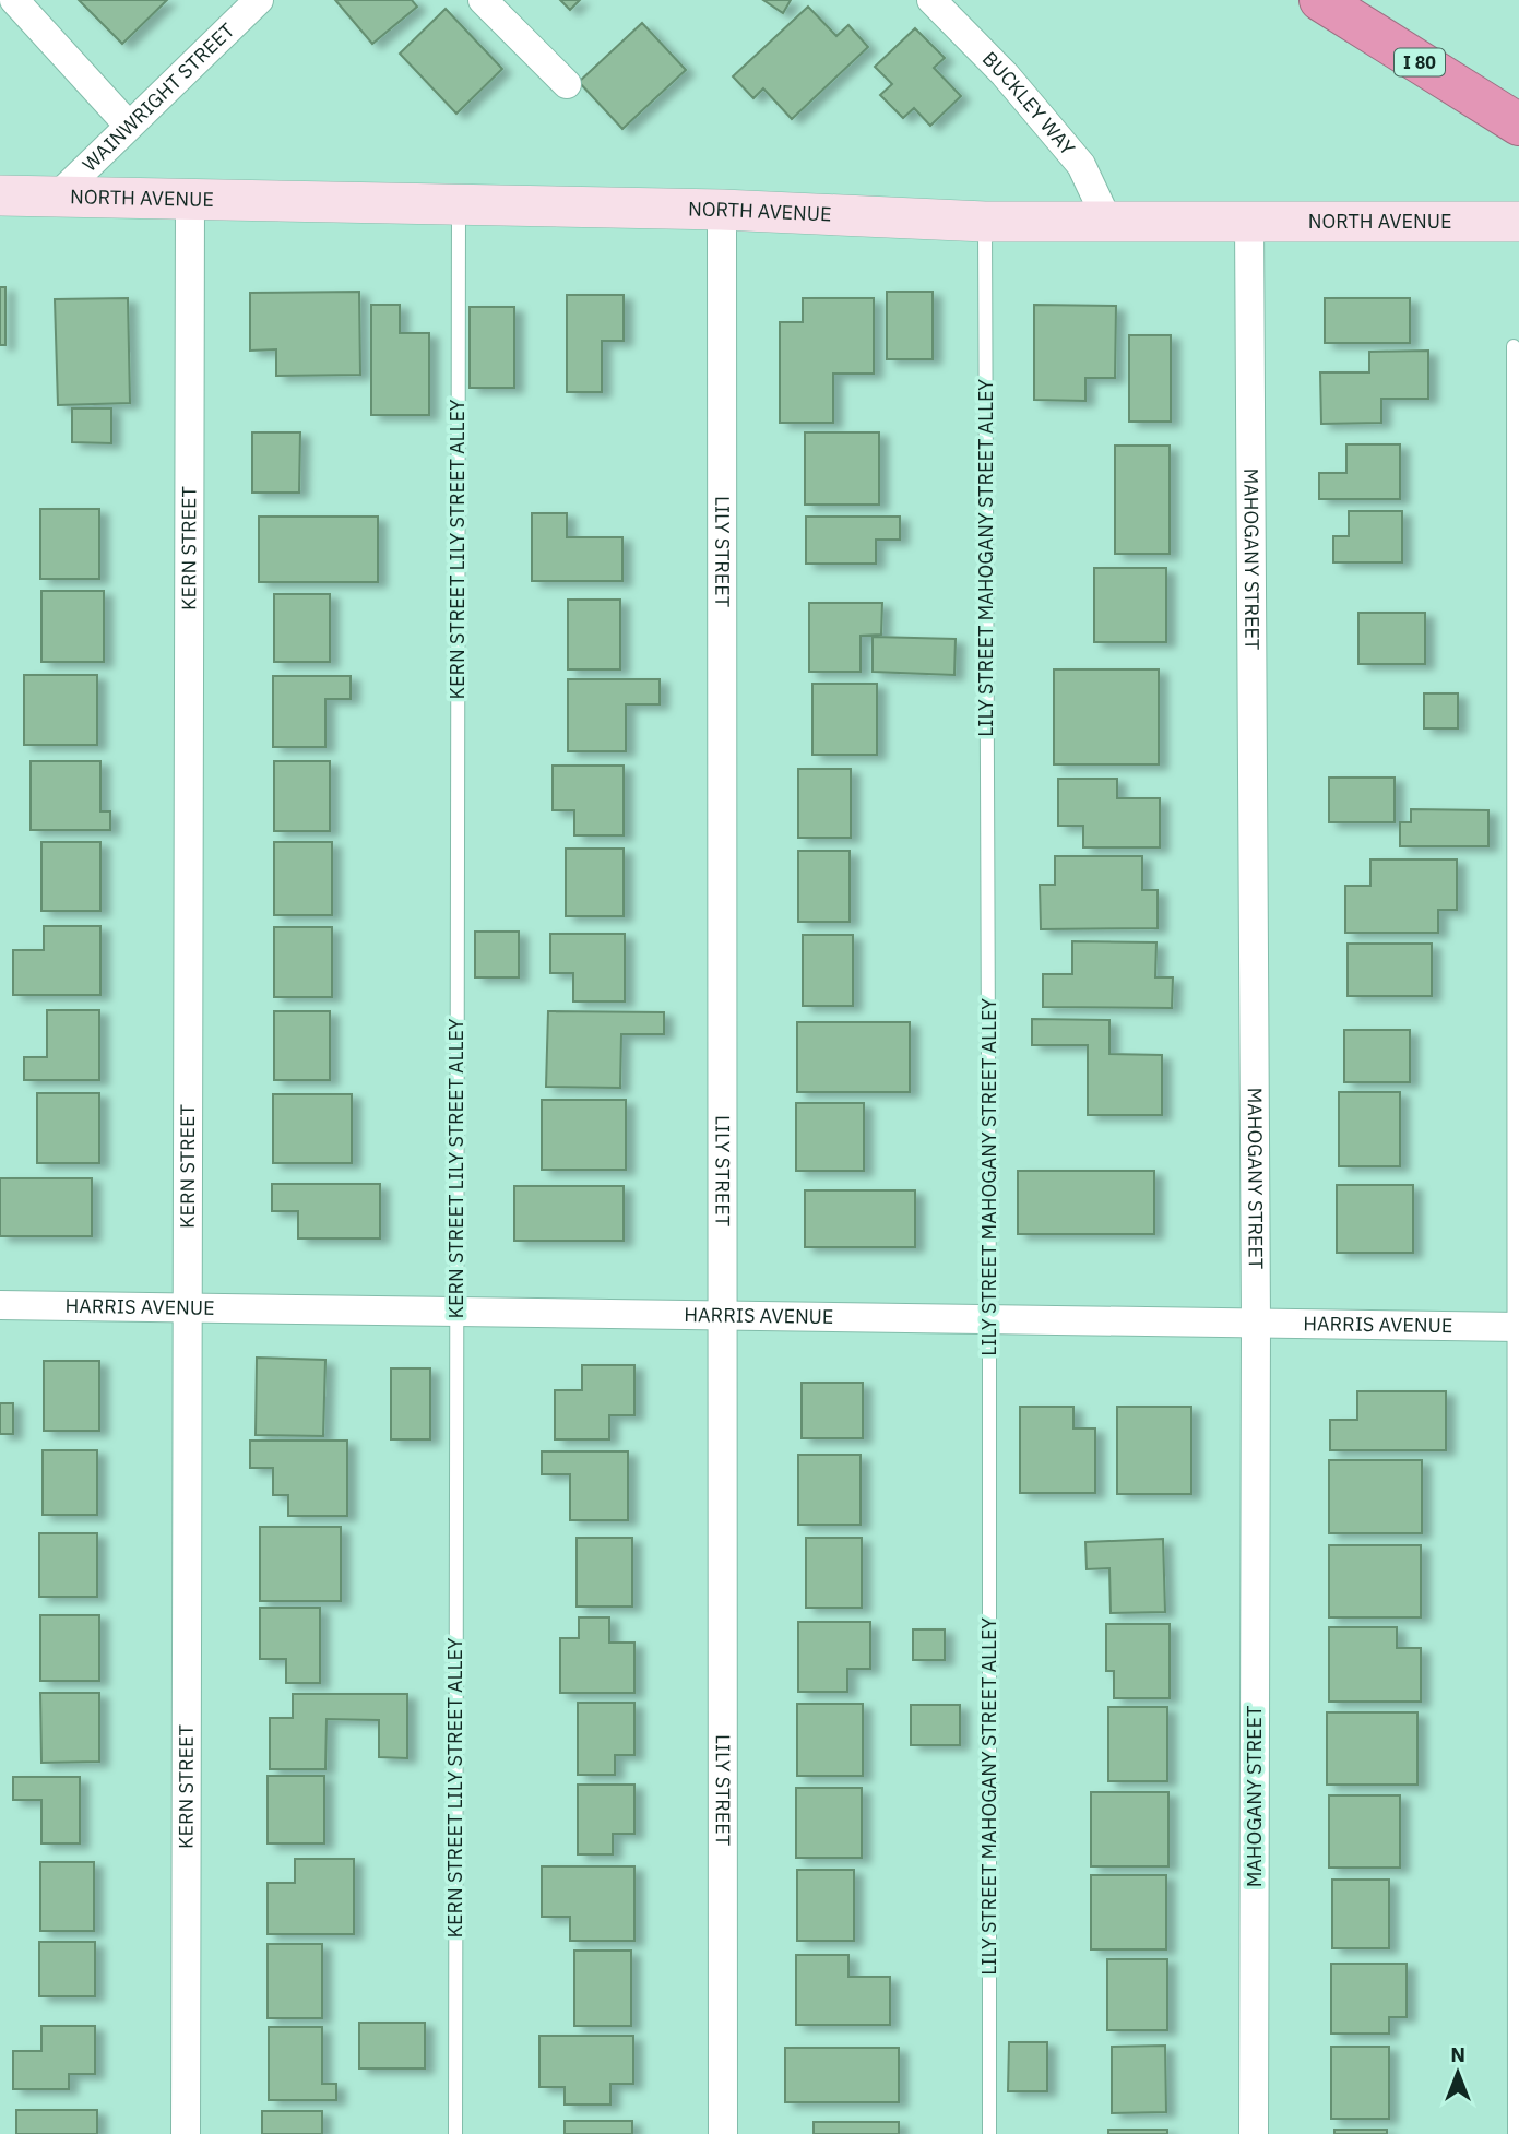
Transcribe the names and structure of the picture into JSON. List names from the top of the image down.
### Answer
{
  "streets": {
    "highway": ["I 80"],
    "street": [
      "WAINWRIGHT STREET",
      "BUCKLEY WAY",
      "NORTH AVENUE",
      "KERN STREET",
      "LILY STREET",
      "MAHOGANY STREET",
      "HARRIS AVENUE"
    ],
    "lane": ["KERN STREET LILY STREET ALLEY", "LILY STREET MAHOGANY STREET ALLEY"]
  },
  "crossings": [
    ["WAINWRIGHT STREET", "NORTH AVENUE"],
    ["BUCKLEY WAY", "NORTH AVENUE"],
    ["NORTH AVENUE", "KERN STREET"],
    ["NORTH AVENUE", "KERN STREET LILY STREET ALLEY"],
    ["NORTH AVENUE", "LILY STREET"],
    ["NORTH AVENUE", "LILY STREET MAHOGANY STREET ALLEY"],
    ["NORTH AVENUE", "MAHOGANY STREET"],
    ["KERN STREET", "HARRIS AVENUE"],
    ["KERN STREET LILY STREET ALLEY", "HARRIS AVENUE"],
    ["LILY STREET", "HARRIS AVENUE"],
    ["LILY STREET MAHOGANY STREET ALLEY", "HARRIS AVENUE"],
    ["MAHOGANY STREET", "HARRIS AVENUE"]
  ],
  "north": "top"
}
